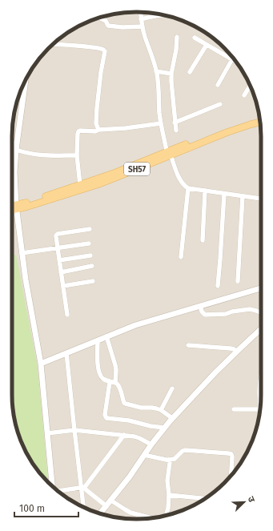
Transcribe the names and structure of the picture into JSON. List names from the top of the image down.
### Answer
{
  "streets": {
    "main road": ["SH57"]
  },
  "scale_bar": "100 m",
  "north": "top right"
}
